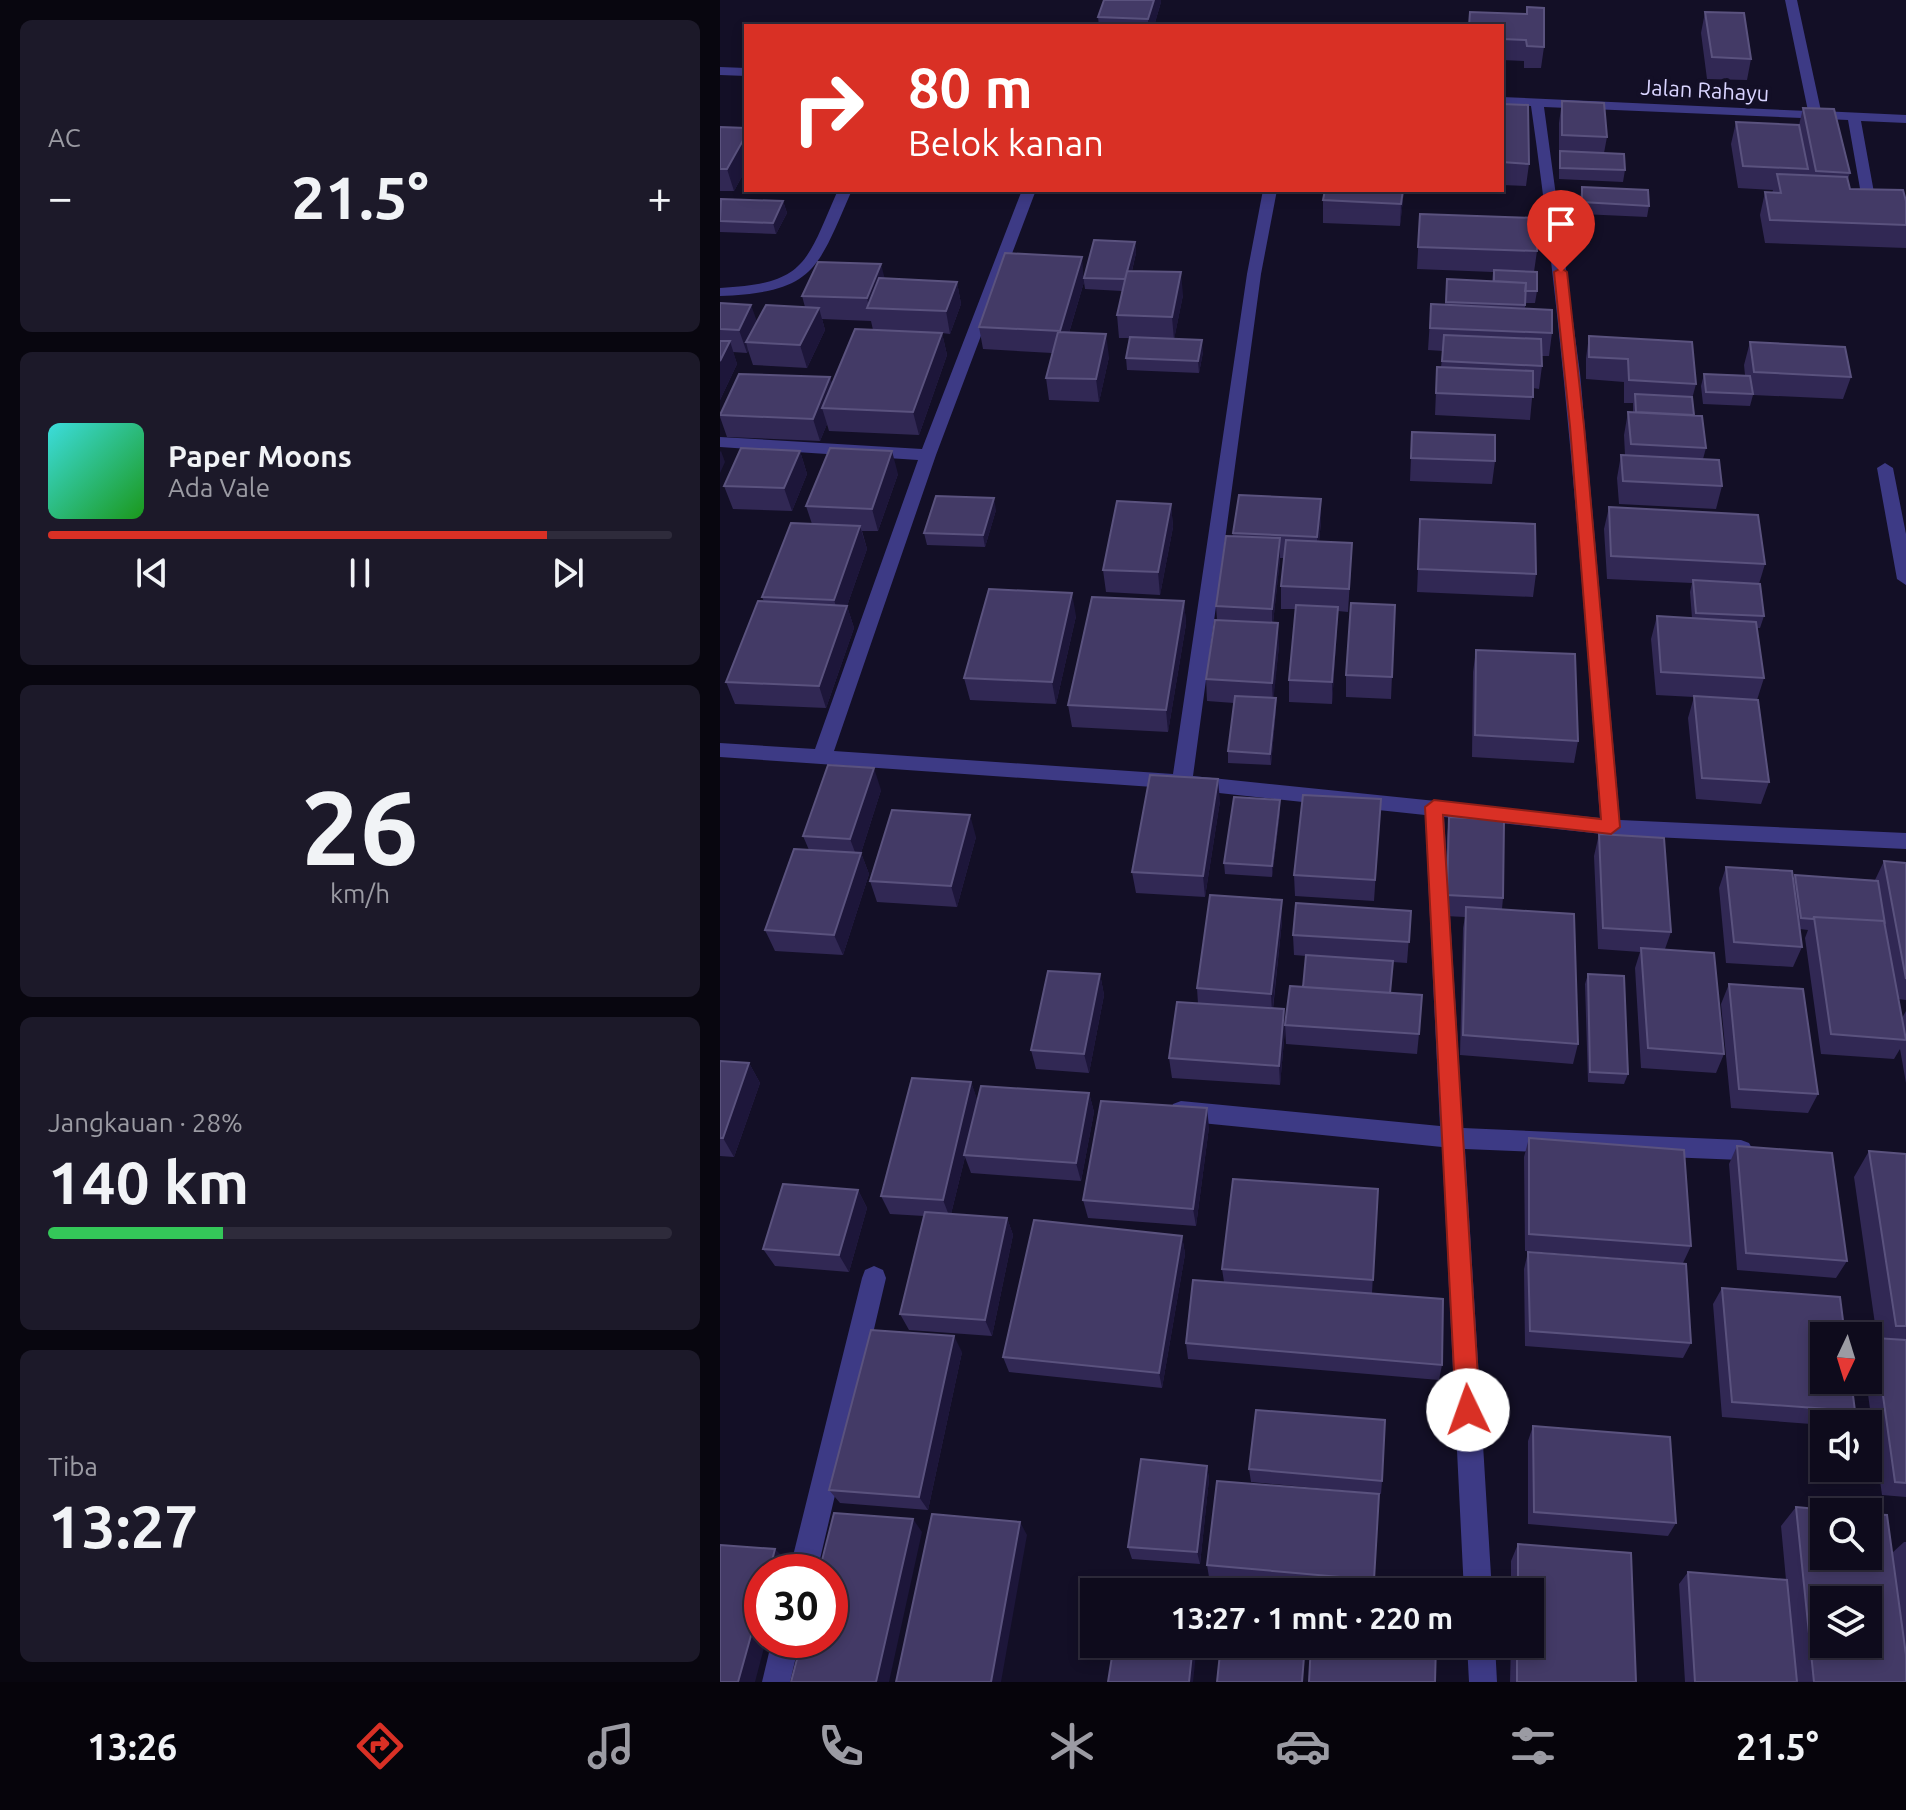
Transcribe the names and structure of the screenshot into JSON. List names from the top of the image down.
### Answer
{
  "streets": {
    "street": ["Jalan Rahayu"]
  },
  "north": "bottom",
  "page": {
    "tile": [
      "AC",
      ["26", "km/h"],
      ["Jangkauan · 28%", "140 km"],
      ["Tiba", "13:27"]
    ],
    "turn": ["80 m", "Belok kanan"],
    "heat": ["−", "21.5°", "+"],
    "song": ["Paper Moons", "Ada Vale"],
    "limit": "30",
    "trip": "13:27 · 1 mnt · 220 m",
    "tabs": ["13:26", "21.5°"]
  }
}
